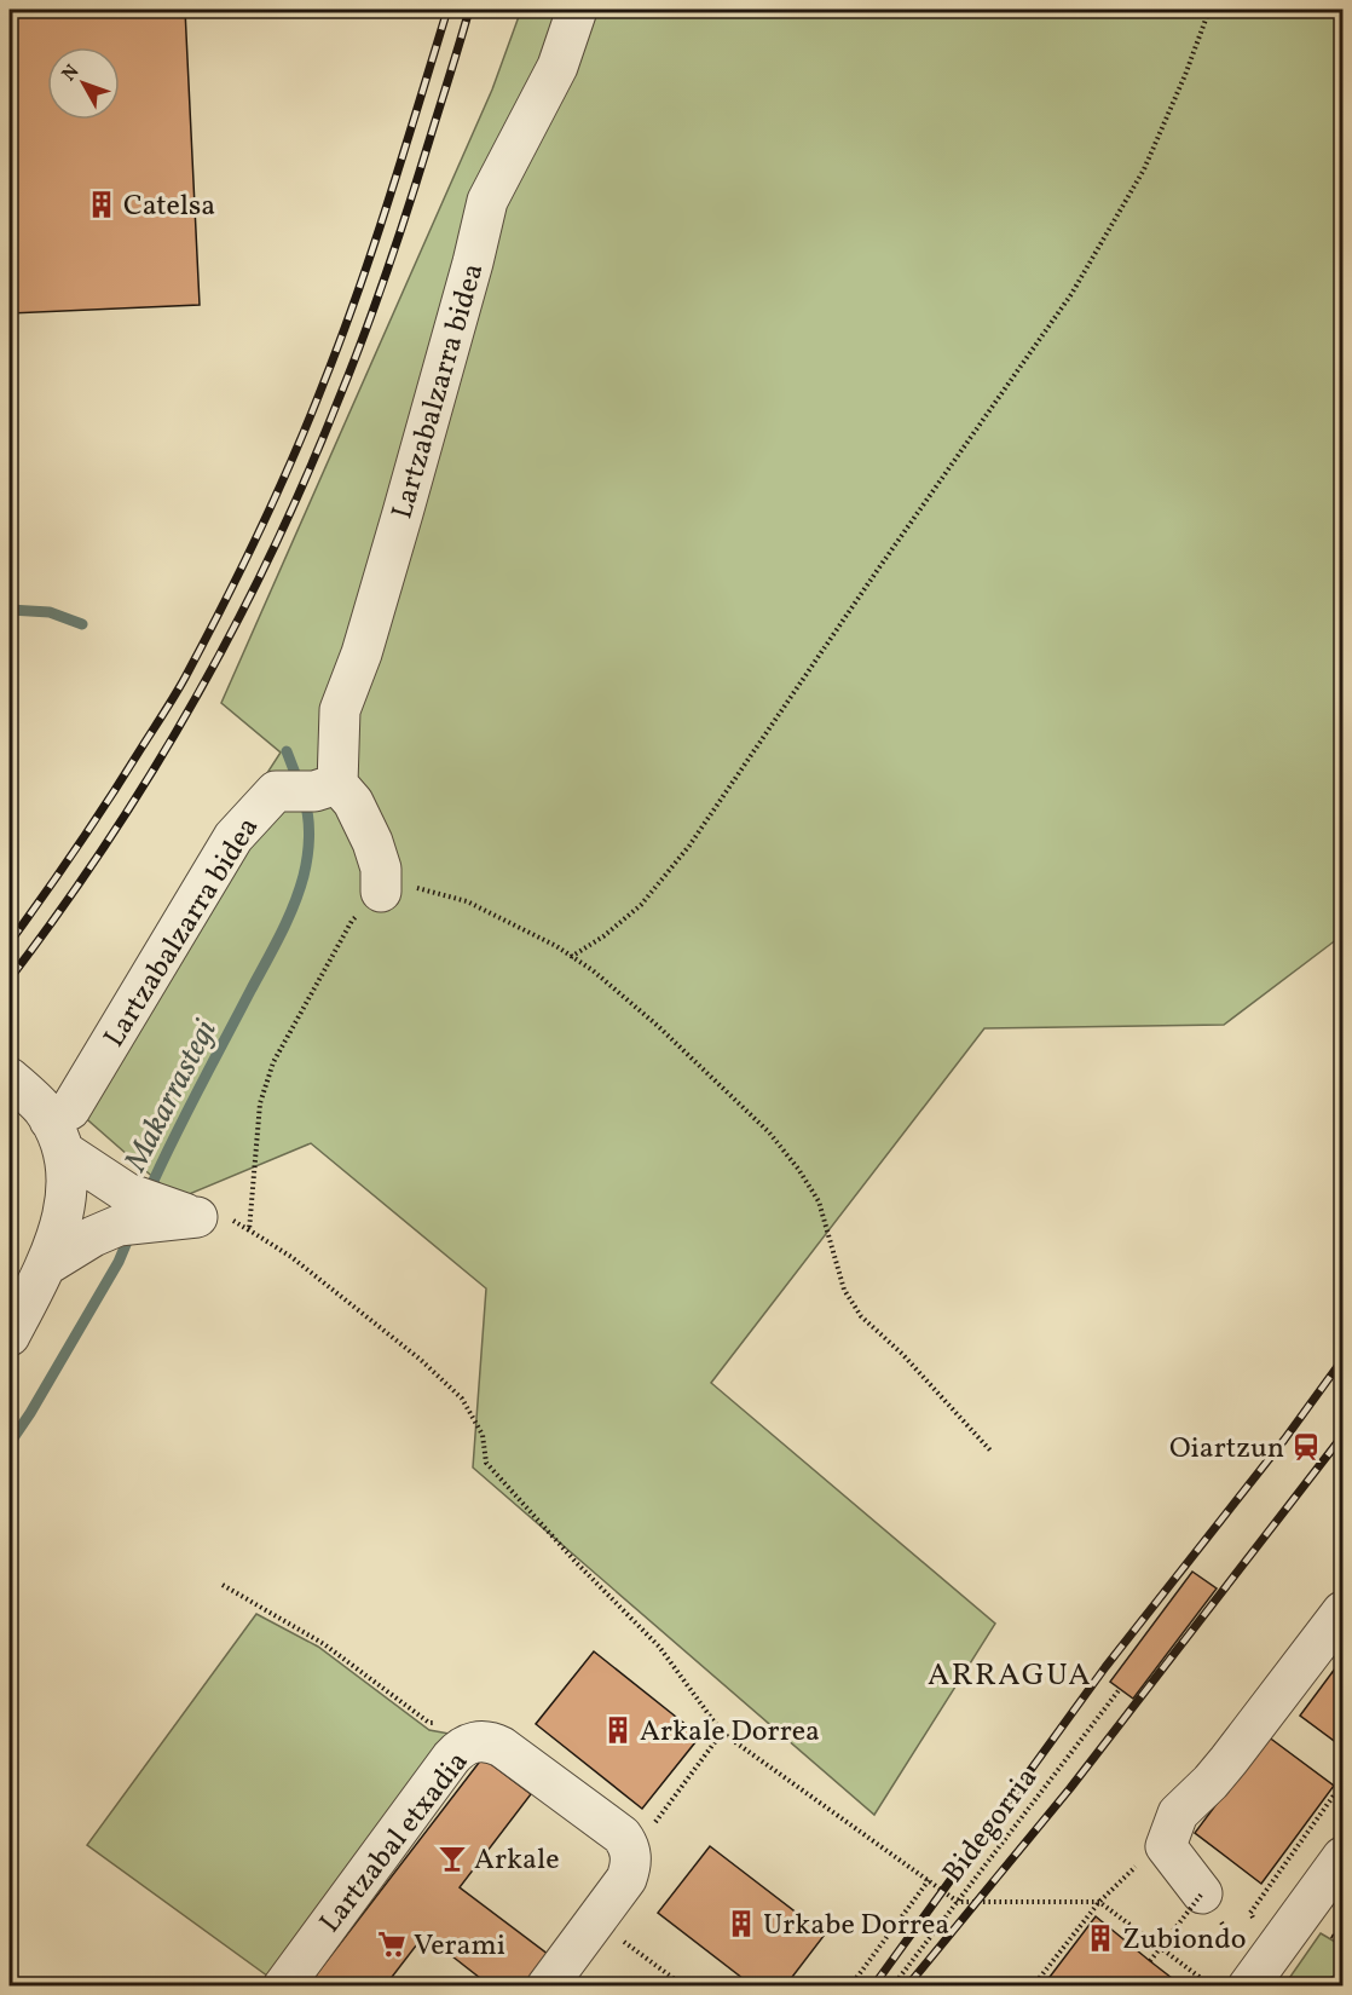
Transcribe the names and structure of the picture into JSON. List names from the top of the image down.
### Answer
{
  "streets": {
    "street": ["Lartzabalzarra bidea", "Lartzabal etxadia"],
    "path": ["Bidegorria"]
  },
  "districts": ["ARRAGUA"],
  "water": ["Makarrastegi"],
  "places": {
    "building": [
      "Catelsa",
      "Arkale Dorrea",
      "Urkabe Dorrea",
      "Zubiondo"
    ],
    "station": ["Oiartzun"],
    "bar": ["Arkale"],
    "supermarket": ["Verami"]
  },
  "north": "top left"
}
